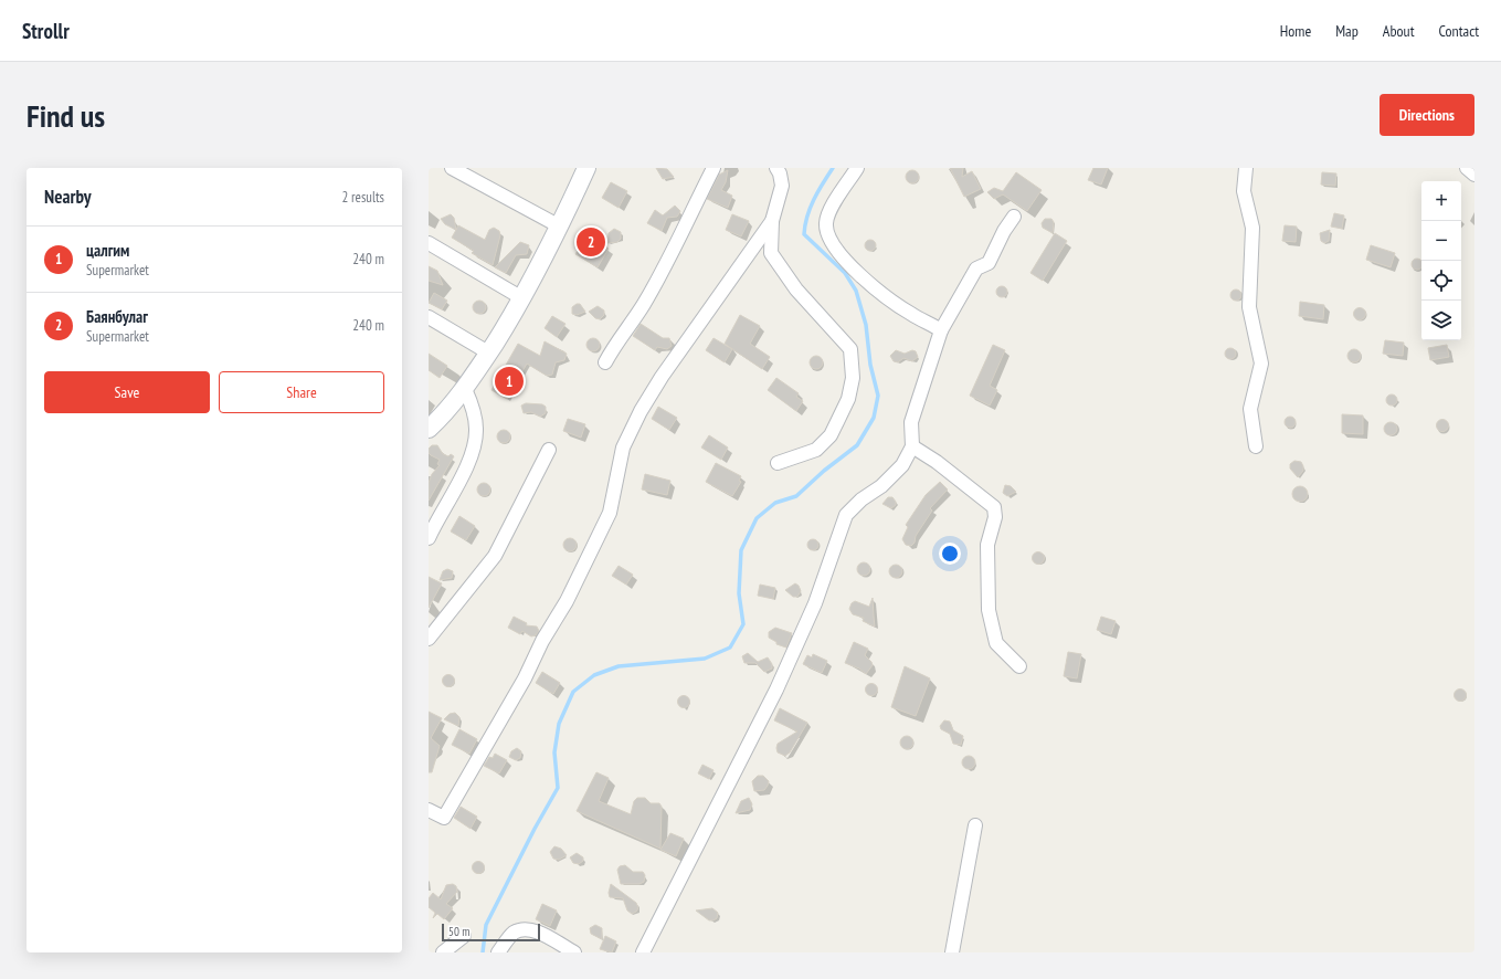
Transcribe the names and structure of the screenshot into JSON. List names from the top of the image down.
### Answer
{
  "scale_bar": "50 m",
  "page": {
    "header": "Strollr",
    "nav": [
      "Home",
      "Map",
      "About",
      "Contact"
    ],
    "buttons": [
      "Directions",
      ["Save", "Share"]
    ],
    "title": "Find us",
    "heading": ["Nearby", "2 results"],
    "map_buttons": ["+", "−"],
    "list": [
      {
        "mark": "1",
        "name": "цалгим",
        "note": "Supermarket",
        "value": "240 m"
      },
      {
        "mark": "2",
        "name": "Баянбулаг",
        "note": "Supermarket",
        "value": "240 m"
      }
    ],
    "pins": ["2", "1"],
    "scale": "50 m"
  }
}
